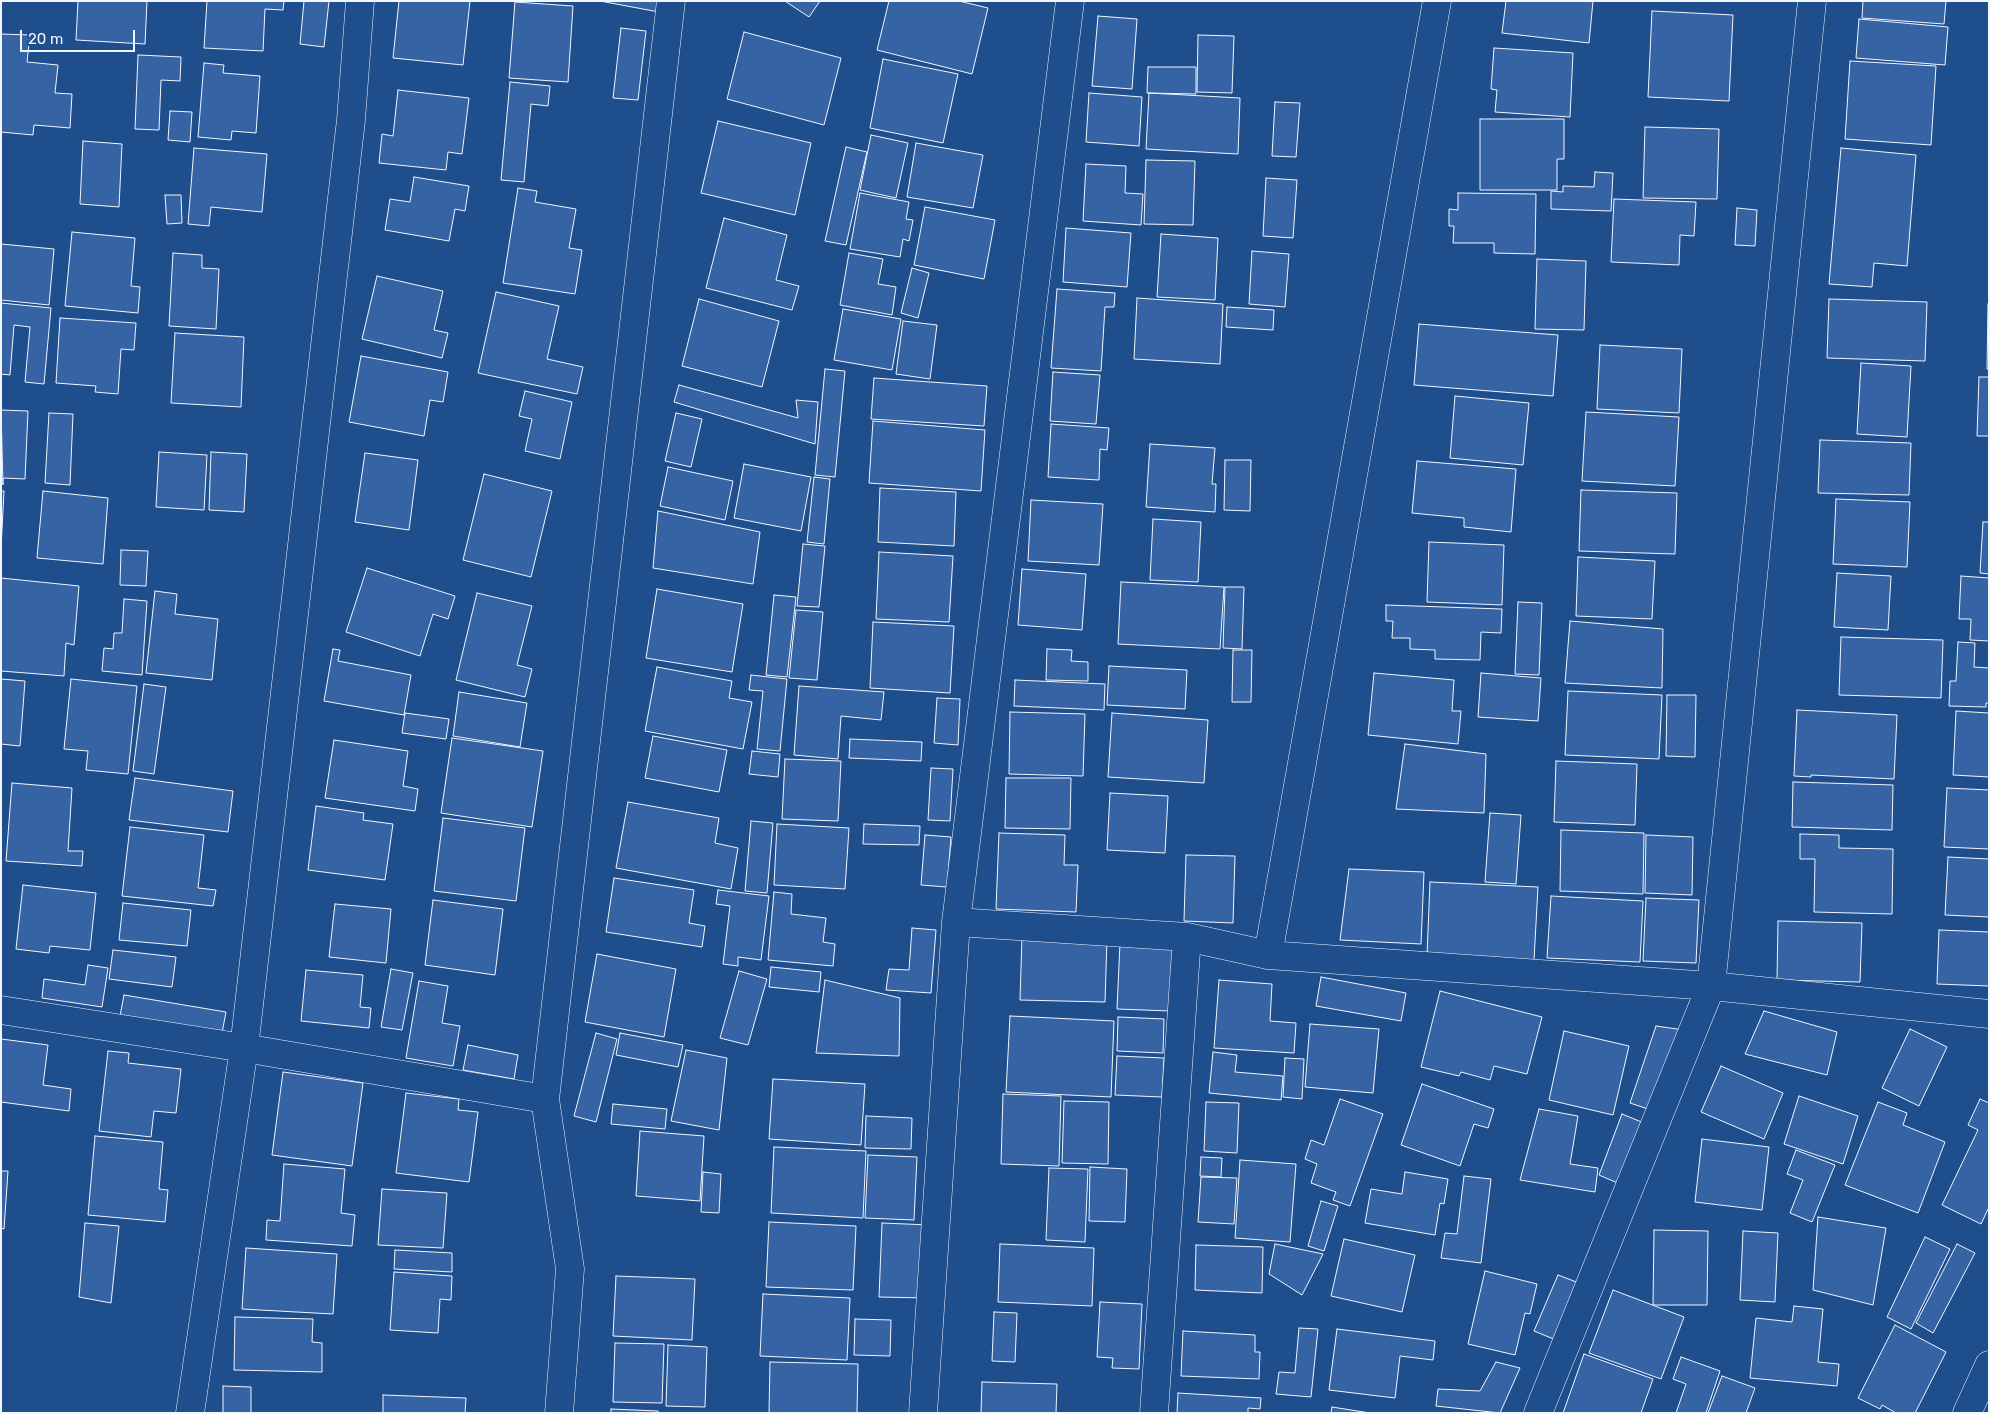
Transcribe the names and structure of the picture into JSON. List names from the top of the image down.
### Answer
{
  "scale_bar": "20 m"
}
